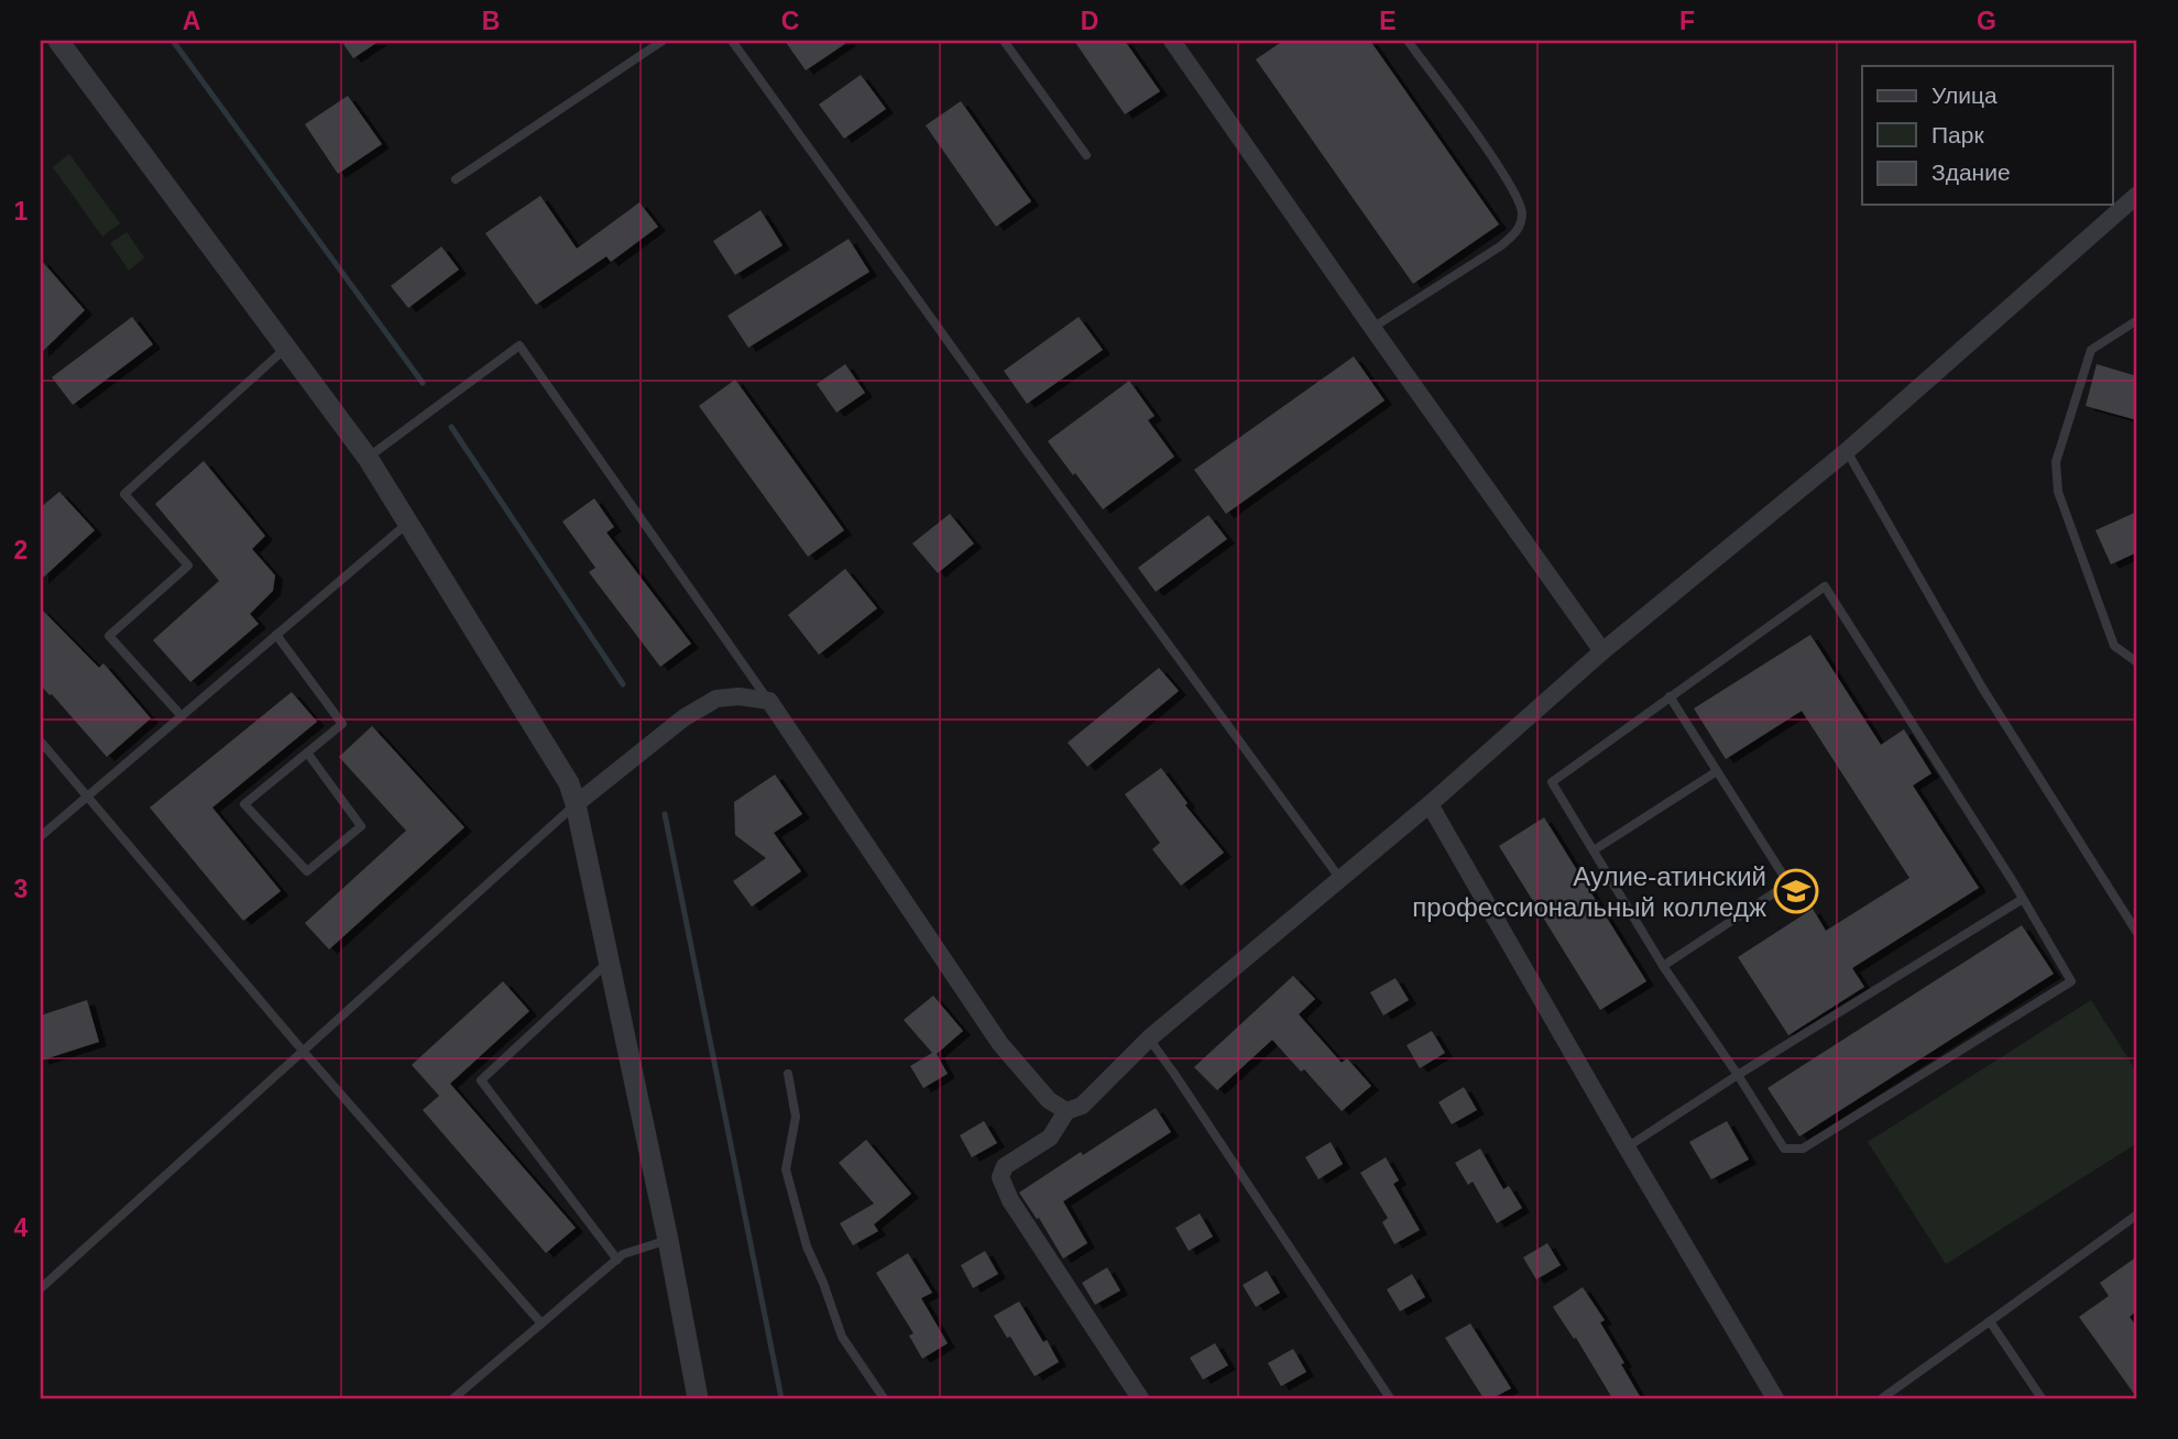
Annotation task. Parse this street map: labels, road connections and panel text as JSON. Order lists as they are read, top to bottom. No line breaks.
{"places":{"school or university":["Аулие-атинский профессиональный колледж"]},"legend":["Улица","Парк","Здание"],"grid":{"columns":["A","B","C","D","E","F","G"],"rows":["1","2","3","4"]}}
